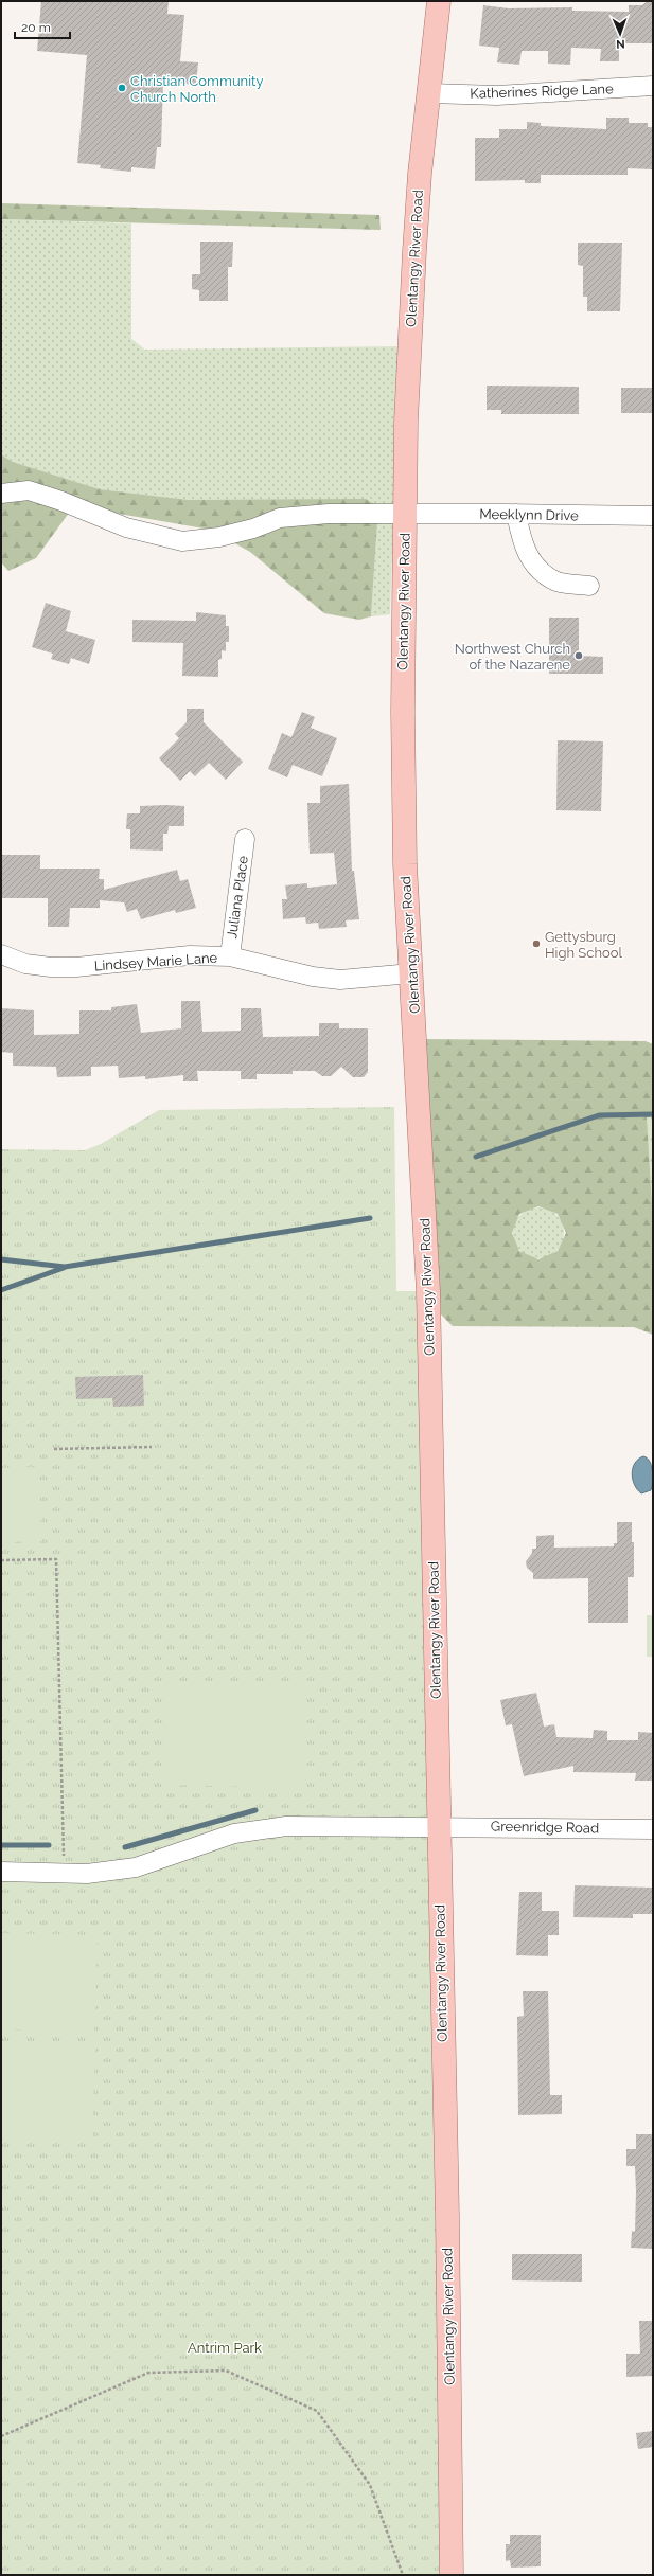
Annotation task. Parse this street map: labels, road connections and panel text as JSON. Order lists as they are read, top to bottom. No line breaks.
{"streets":{"main road":["Olentangy River Road"],"street":["Katherines Ridge Lane","Meeklynn Drive","Juliana Place","Lindsey Marie Lane","Greenridge Road"]},"crossings":[["Katherines Ridge Lane","Olentangy River Road"],["Olentangy River Road","Meeklynn Drive"],["Olentangy River Road","Lindsey Marie Lane"],["Olentangy River Road","Greenridge Road"],["Juliana Place","Lindsey Marie Lane"]],"parks":["Antrim Park"],"places":["Christian Community Church North","Northwest Church of the Nazarene","Gettysburg High School"],"scale_bar":"20 m","north":"bottom"}
